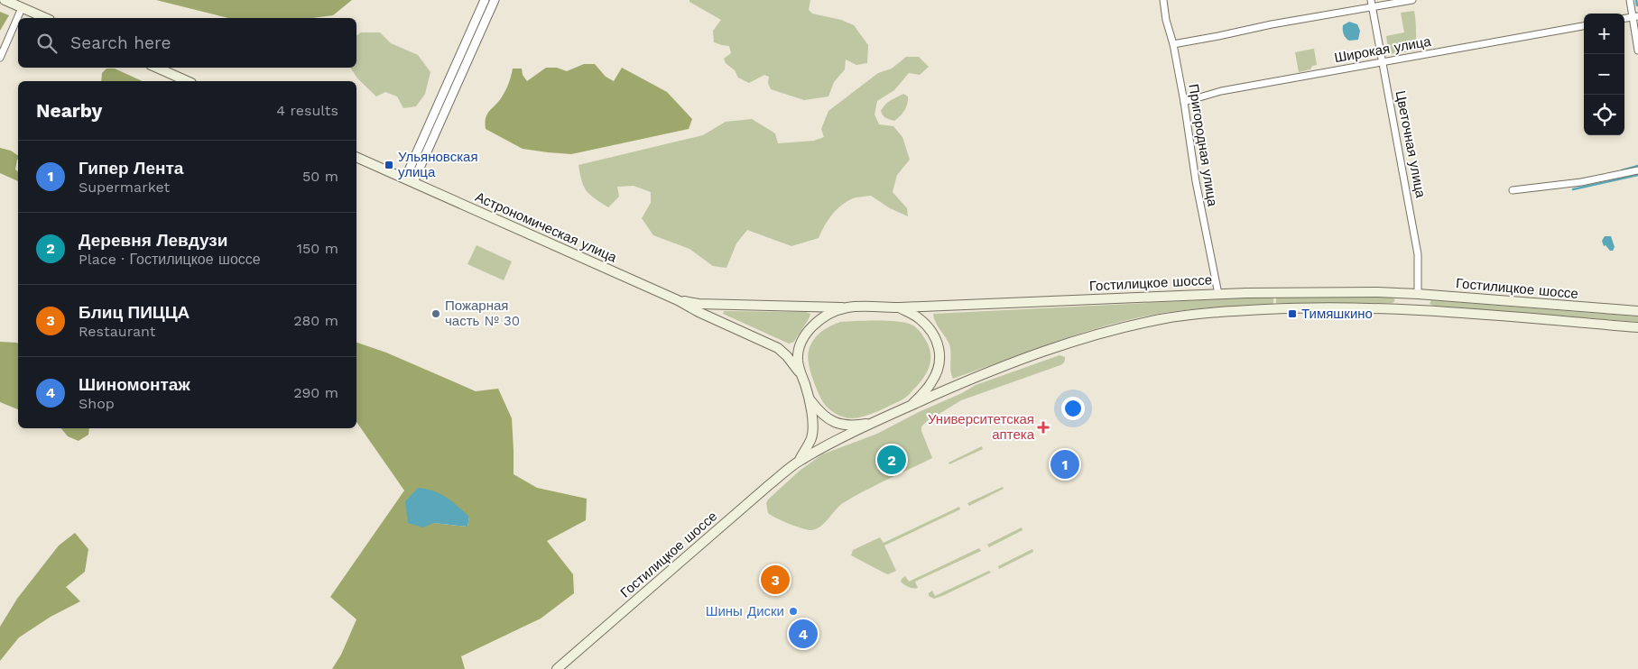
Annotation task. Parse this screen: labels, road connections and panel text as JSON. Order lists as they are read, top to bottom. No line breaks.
{"streets":{"main road":["Астрономическая улица","Гостилицкое шоссе"],"street":["Широкая улица","Цветочная улица","Пригородная улица"]},"crossings":[["Широкая улица","Цветочная улица"],["Широкая улица","Пригородная улица"],["Цветочная улица","Гостилицкое шоссе"],["Пригородная улица","Гостилицкое шоссе"],["Астрономическая улица","Гостилицкое шоссе"]],"places":{"transit":["Ульяновская улица","Тимяшкино"],"other":["Пожарная часть № 30","Шины Диски"],"health":["Университетская аптека"]},"page":{"map_buttons":["+","−"],"search":"Search here","heading":["Nearby","4 results"],"list":[{"mark":"1","name":"Гипер Лента","note":"Supermarket","value":"50 m"},{"mark":"2","name":"Деревня Левдузи","note":"Place · Гостилицкое шоссе","value":"150 m"},{"mark":"3","name":"Блиц ПИЦЦА","note":"Restaurant","value":"280 m"},{"mark":"4","name":"Шиномонтаж","note":"Shop","value":"290 m"}],"pins":["2","1","3","4"]}}
